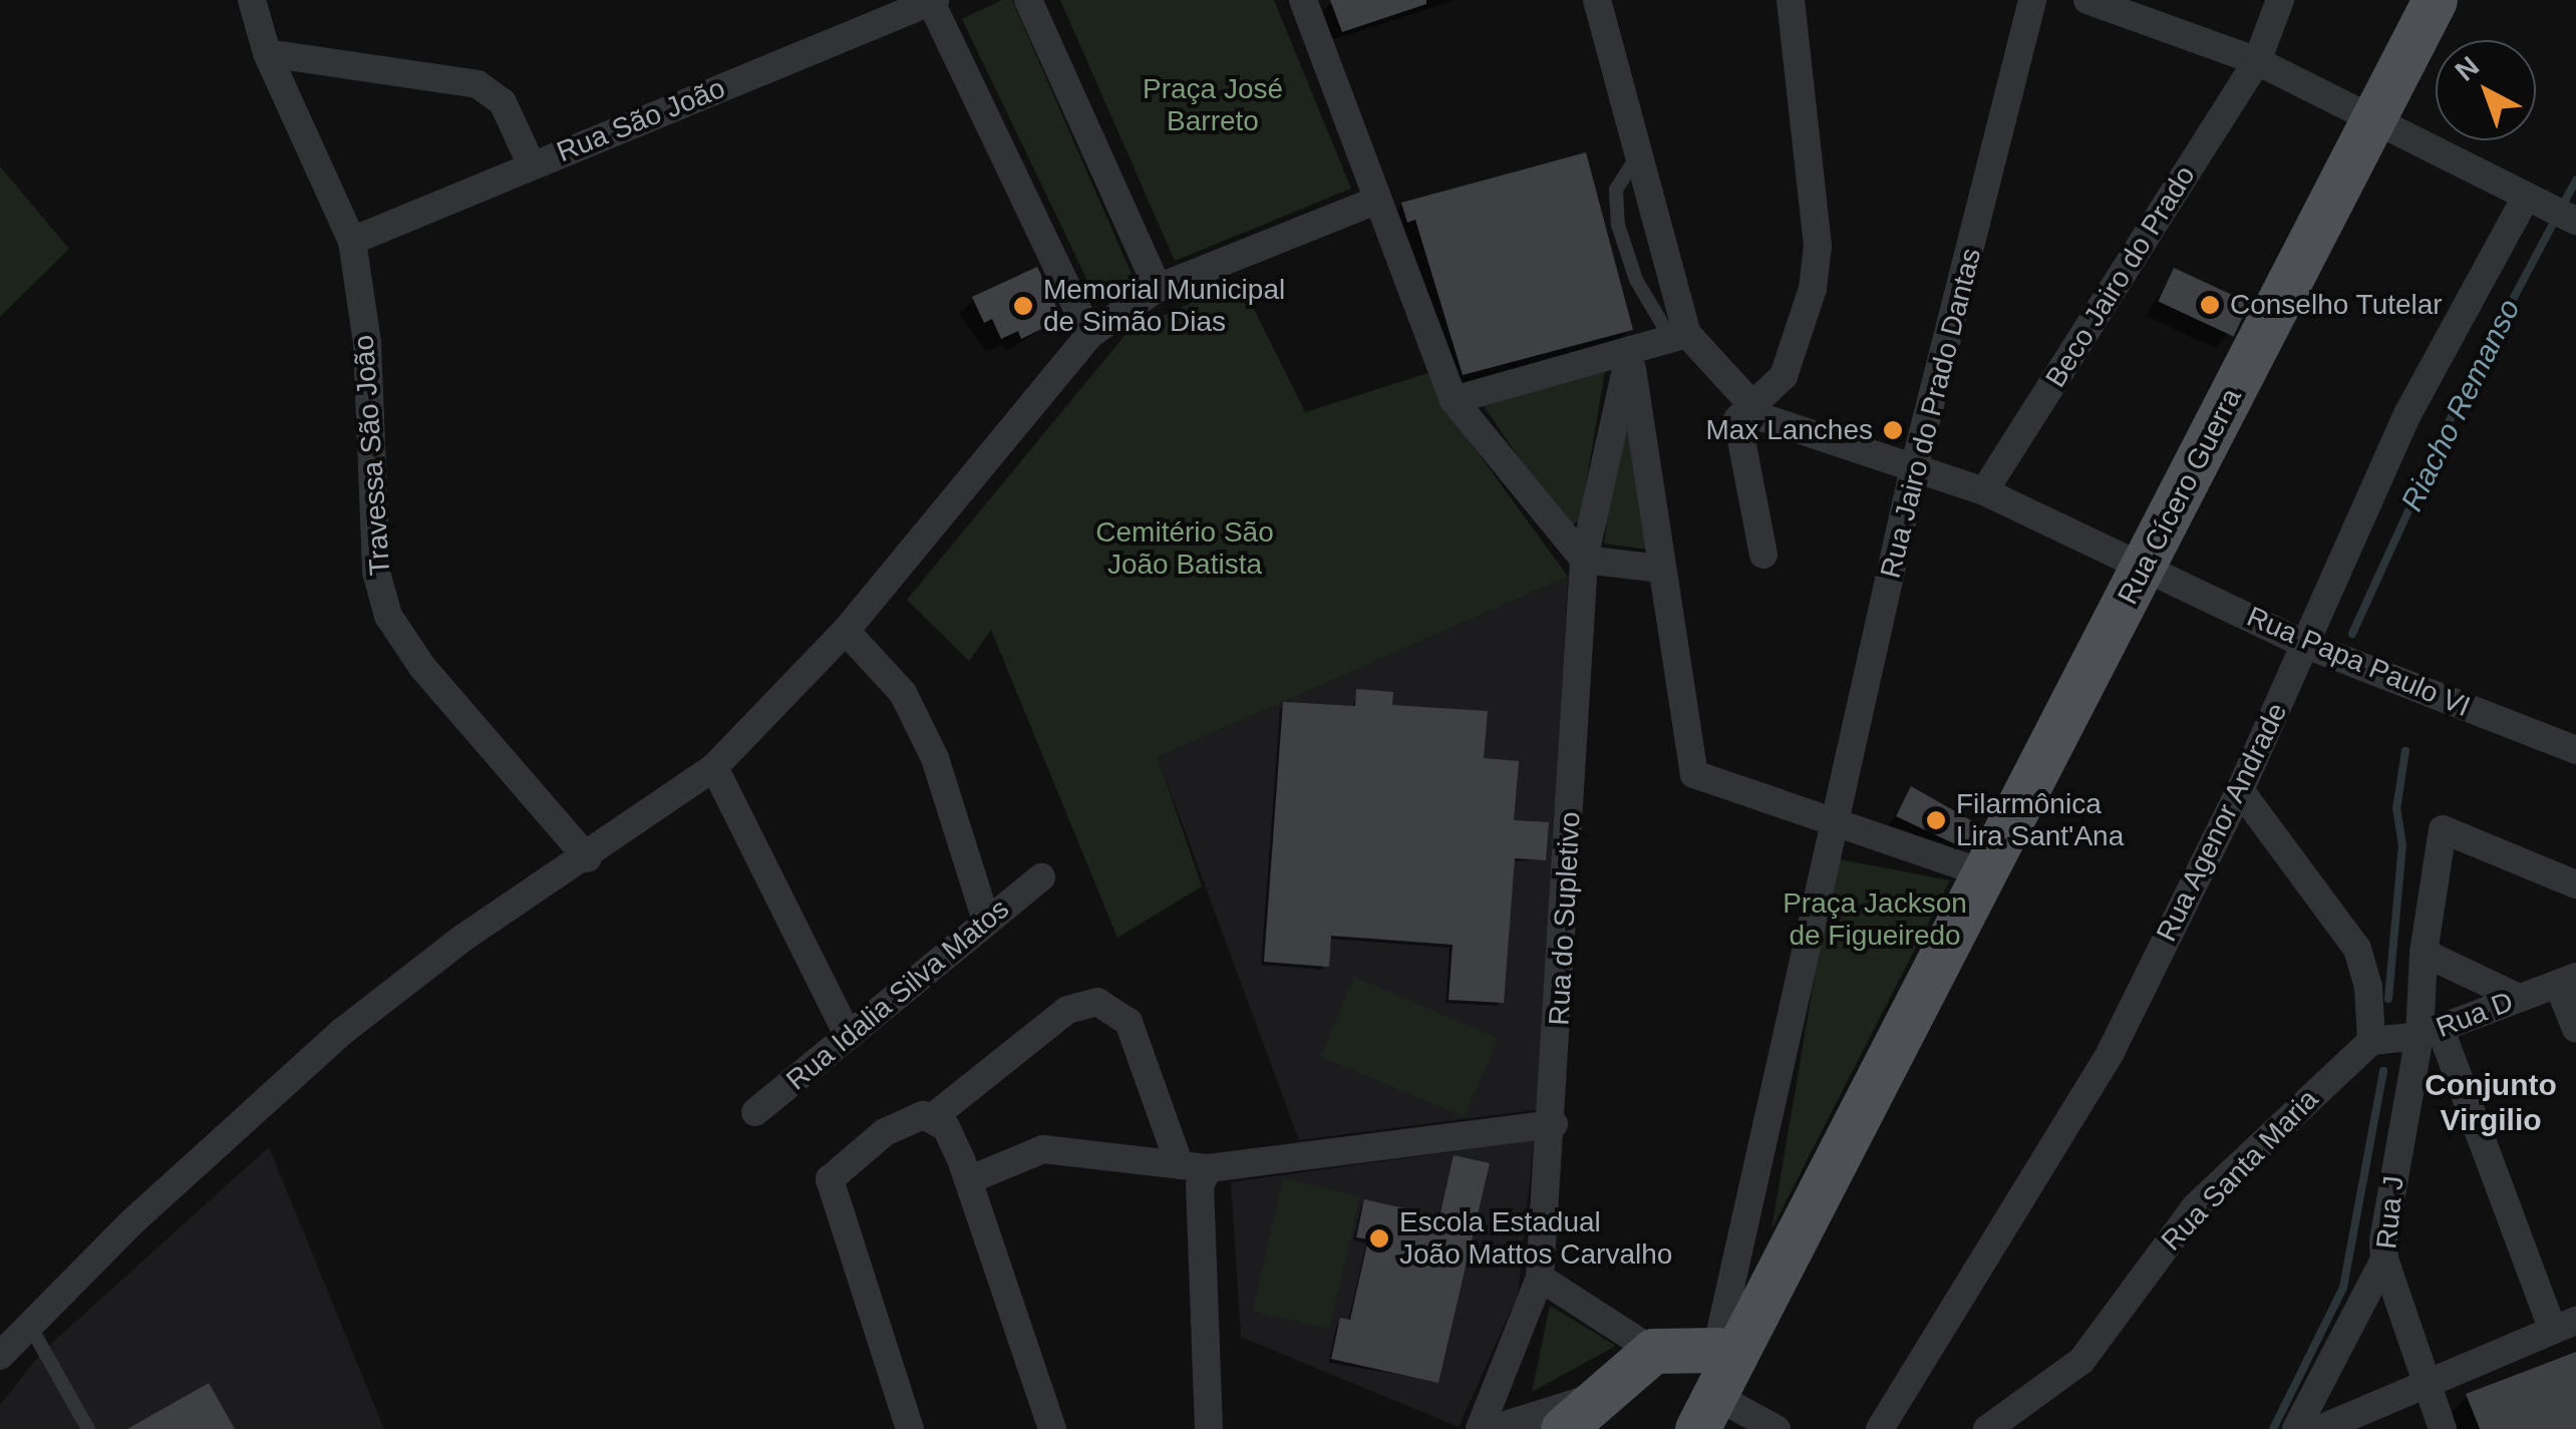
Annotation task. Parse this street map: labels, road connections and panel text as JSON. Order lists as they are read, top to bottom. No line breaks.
{"streets":{"main road":["Rua Cícero Guerra"],"street":["Rua São João","Beco Jairo do Prado","Rua Jairo do Prado Dantas","Travessa São João","Rua Papa Paulo VI","Rua Agenor Andrade","Rua do Supletivo","Rua Idalia Silva Matos","Rua D","Rua Santa Maria","Rua J"]},"crossings":[["Rua São João","Travessa São João"],["Beco Jairo do Prado","Rua Papa Paulo VI"],["Rua Jairo do Prado Dantas","Rua Papa Paulo VI"],["Rua Cícero Guerra","Rua Papa Paulo VI"],["Rua Papa Paulo VI","Rua Agenor Andrade"],["Rua D","Rua Santa Maria"],["Rua D","Rua J"]],"districts":["Conjunto Virgilio"],"water":["Riacho Remanso"],"parks":["Praça José Barreto","Cemitério São João Batista","Praça Jackson de Figueiredo"],"places":["Conselho Tutelar","Memorial Municipal de Simão Dias","Max Lanches","Filarmônica Lira Sant'Ana","Escola Estadual João Mattos Carvalho"],"north":"top left"}
